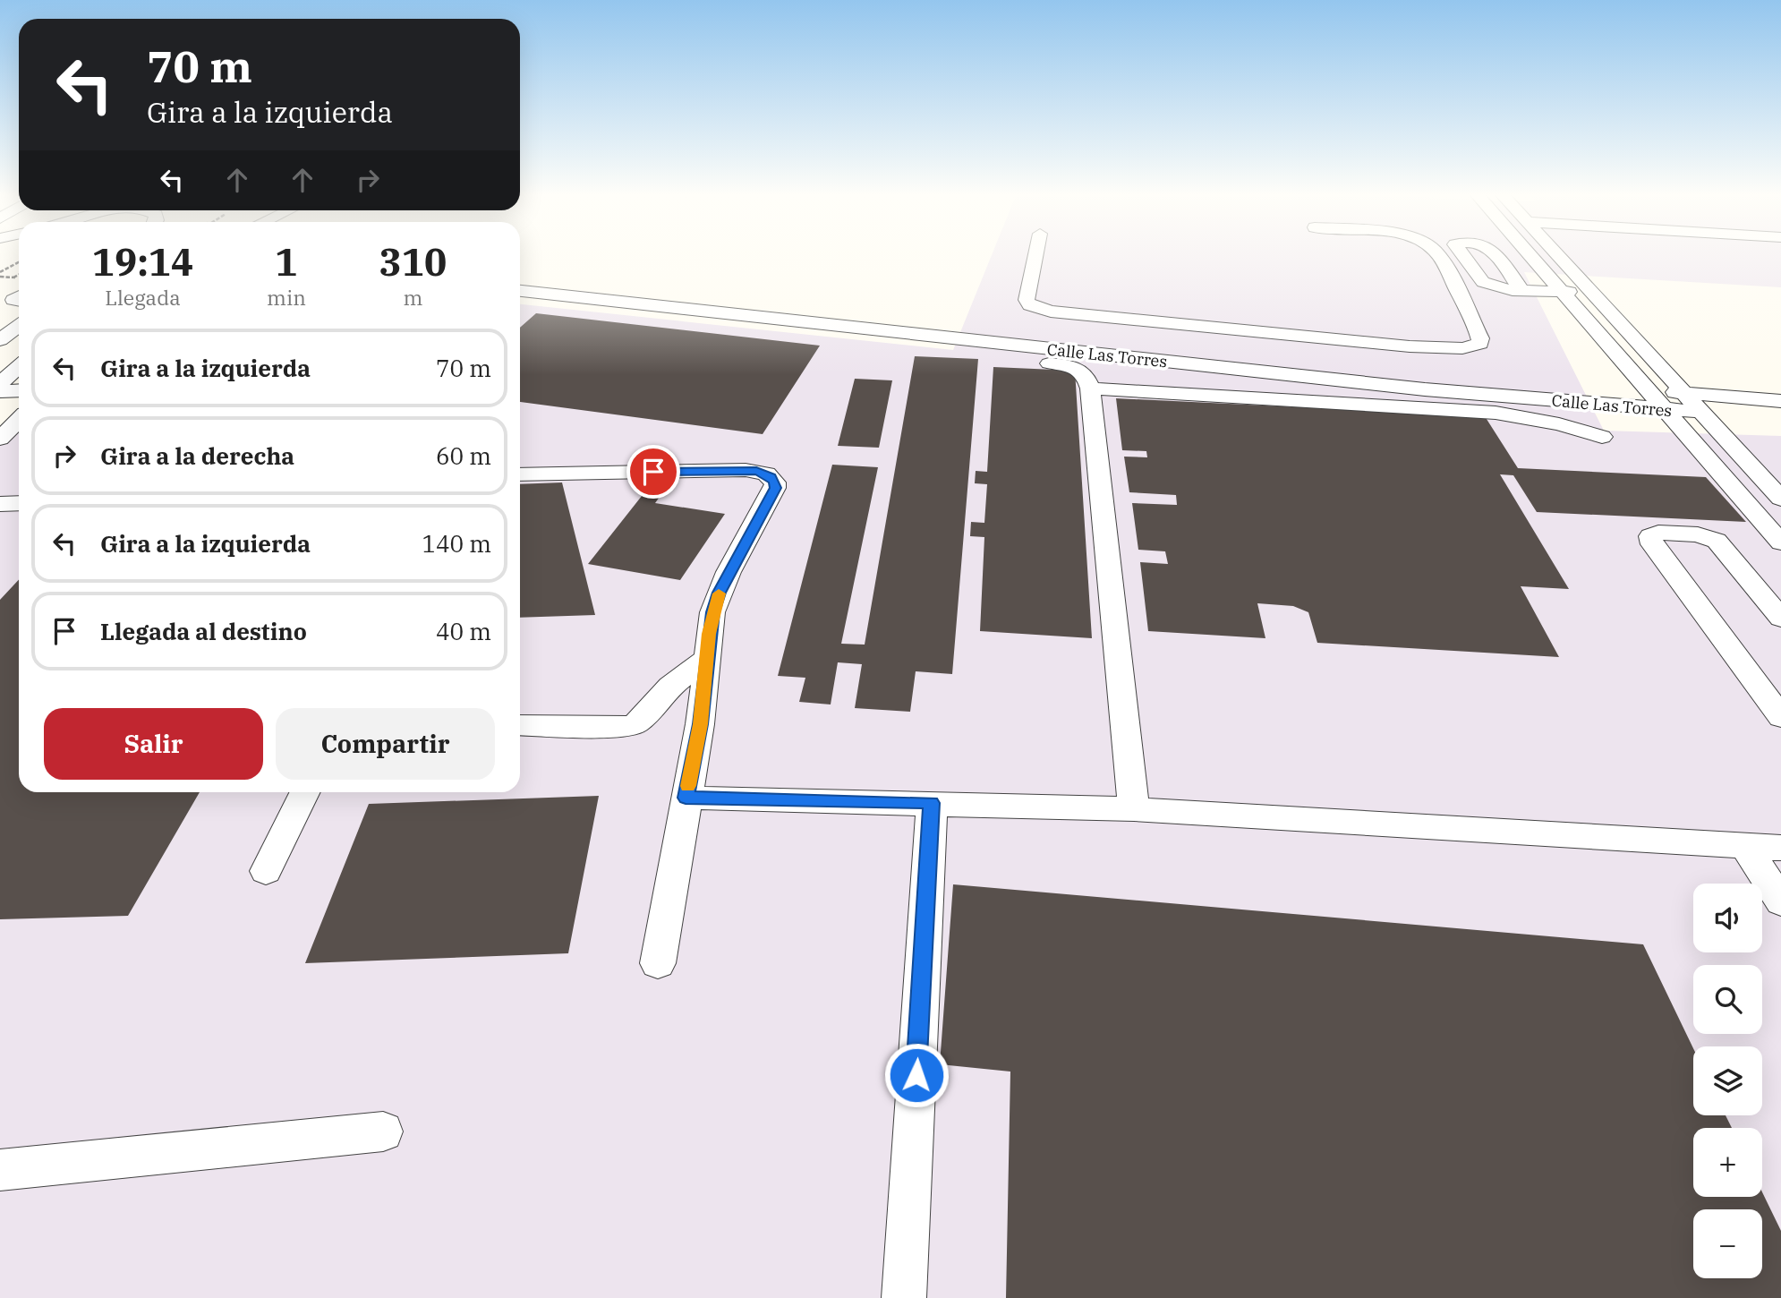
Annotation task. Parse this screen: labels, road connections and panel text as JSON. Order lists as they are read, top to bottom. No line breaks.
{"streets":{"street":["Calle Las Torres"]},"page":{"turn":["70 m","Gira a la izquierda"],"eta":["19:14","Llegada","1","min","310","m"],"list":[{"name":"Gira a la izquierda","value":"70 m"},{"name":"Gira a la derecha","value":"60 m"},{"name":"Gira a la izquierda","value":"140 m"},{"name":"Llegada al destino","value":"40 m"}],"buttons":["Salir","Compartir"],"map_buttons":["+","−"]}}
